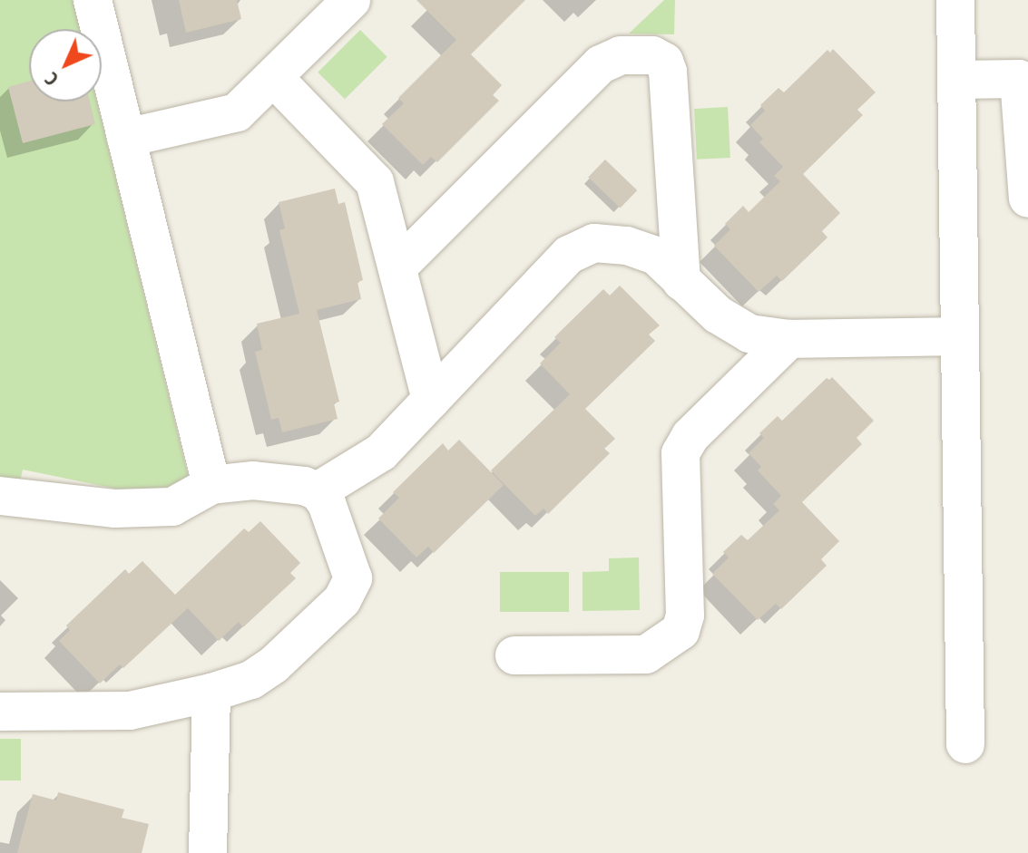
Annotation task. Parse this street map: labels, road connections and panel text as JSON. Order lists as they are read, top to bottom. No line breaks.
{"north":"bottom left"}
